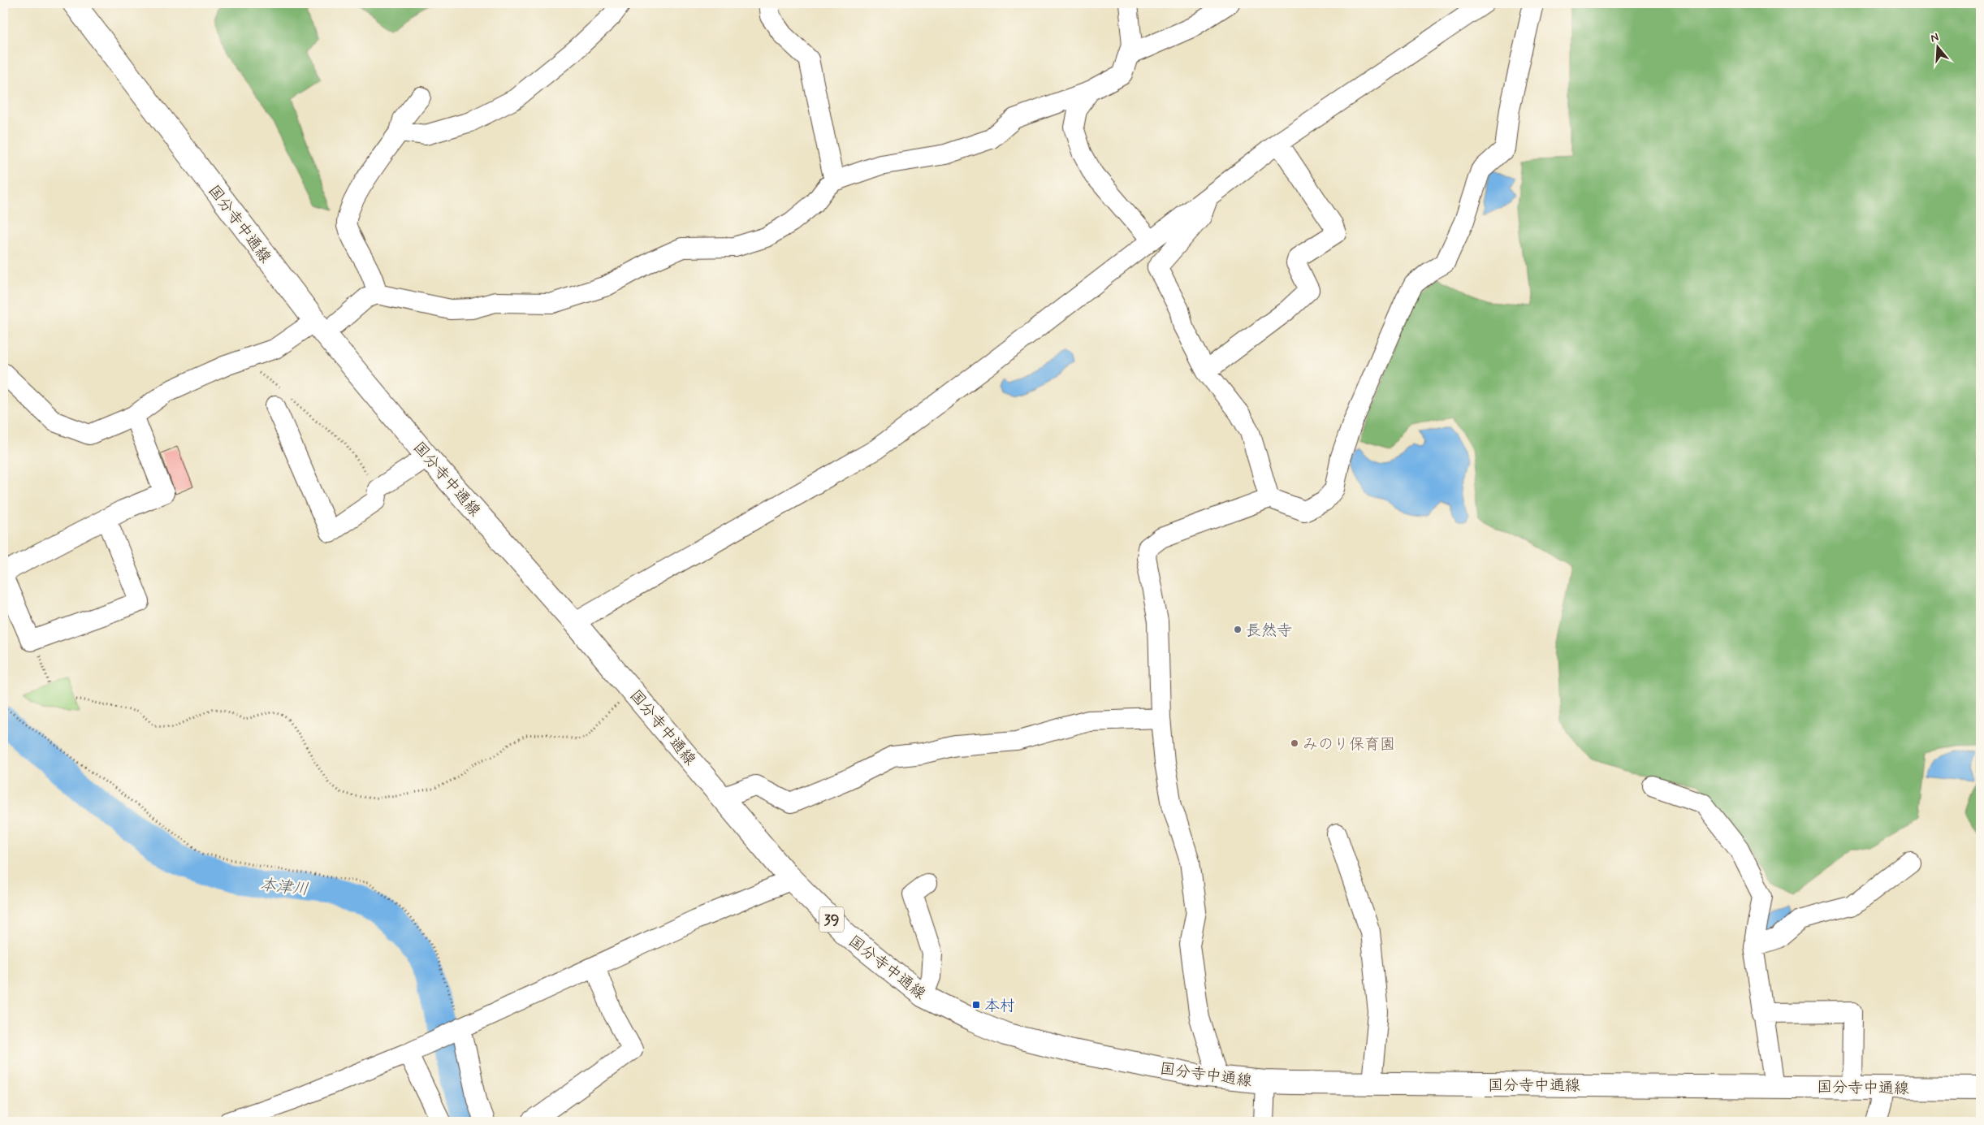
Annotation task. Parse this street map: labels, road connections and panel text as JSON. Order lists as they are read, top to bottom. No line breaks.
{"streets":{"main road":["国分寺中通線","39"]},"water":["本津川"],"places":{"other":["長然寺","みのり保育園"],"transit":["本村"]},"north":"top"}
